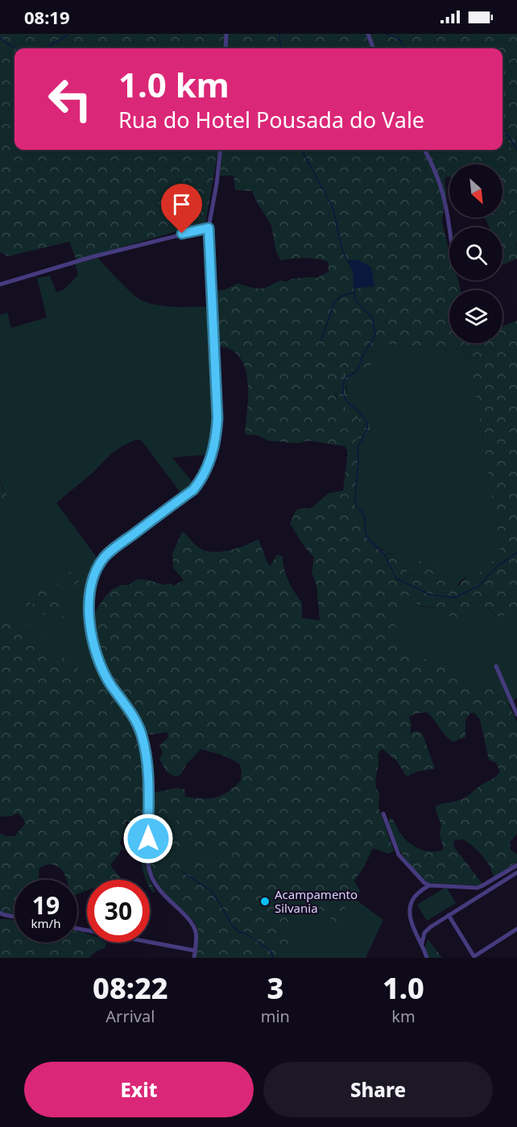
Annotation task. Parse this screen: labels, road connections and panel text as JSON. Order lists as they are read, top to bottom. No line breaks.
{"places":["Acampamento Silvania"],"north":"bottom right","page":{"status":"08:19","turn":["1.0 km","Rua do Hotel Pousada do Vale"],"speed":"19 km/h","limit":"30","eta":["08:22","Arrival","3","min","1.0","km"],"buttons":["Exit","Share"]}}
